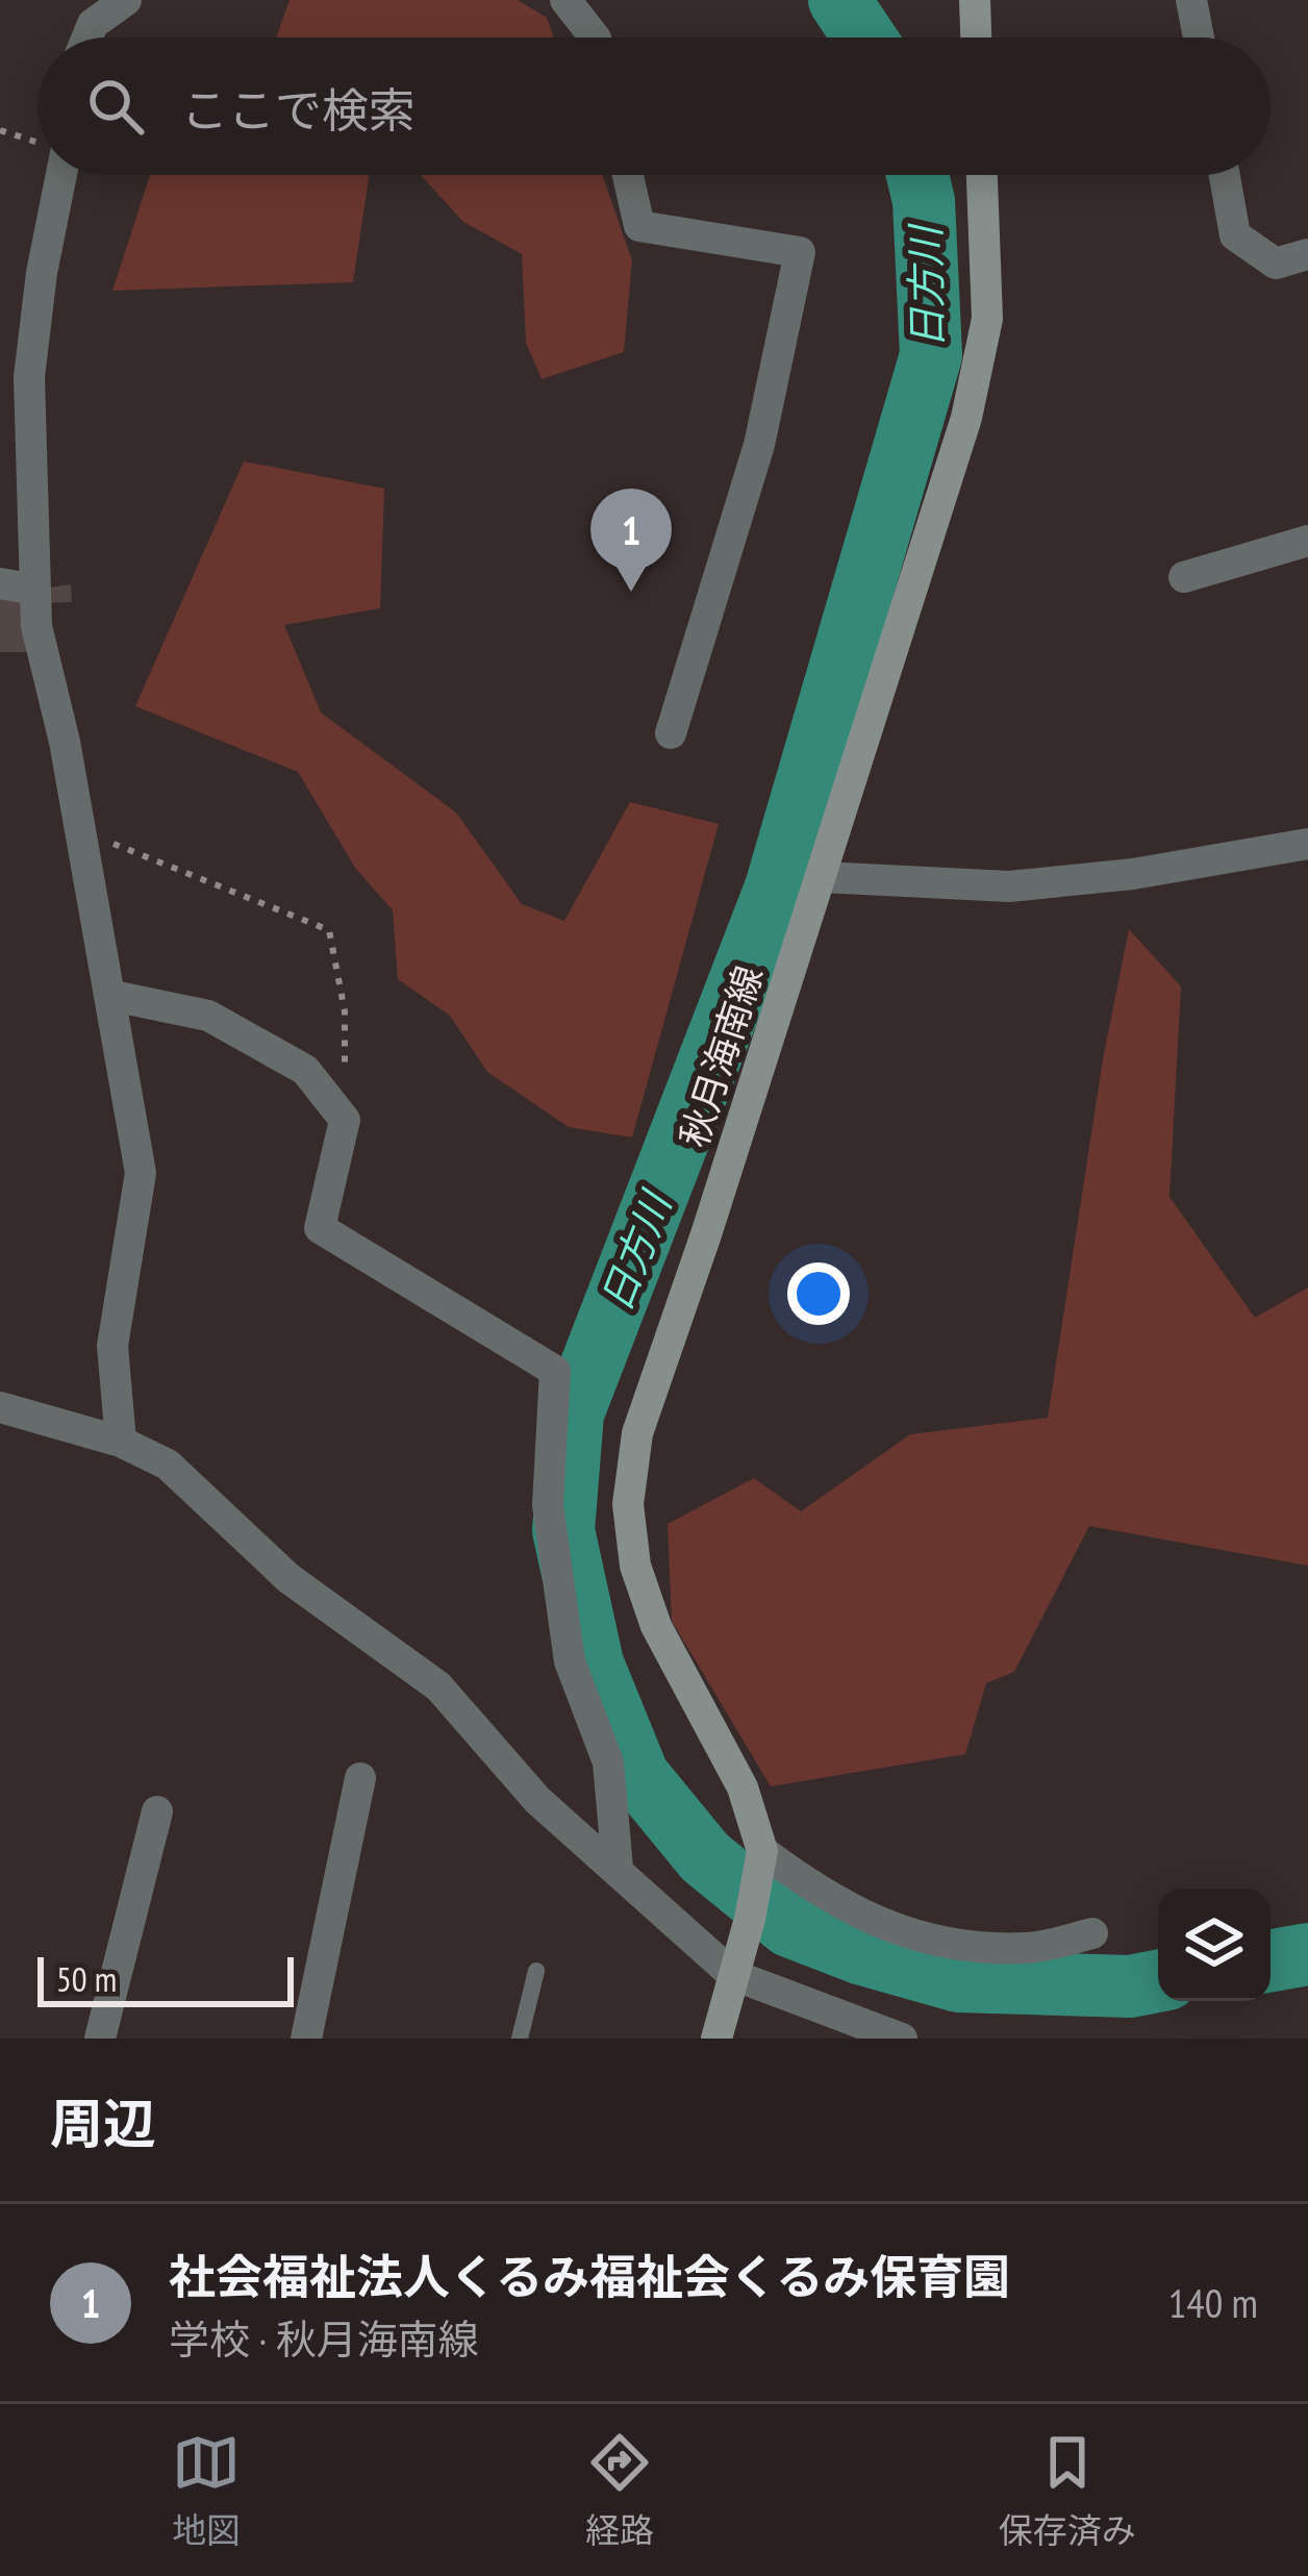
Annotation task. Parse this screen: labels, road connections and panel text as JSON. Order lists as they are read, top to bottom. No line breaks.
{"streets":{"main road":["秋月海南線"]},"water":["日方川"],"scale_bar":"50 m","page":{"search":"ここで検索","pins":"1","scale":"50 m","heading":"周辺","list":[{"mark":"1","name":"社会福祉法人くるみ福祉会くるみ保育園","note":"学校 · 秋月海南線","value":"140 m"}],"nav":["地図","経路","保存済み"]}}
